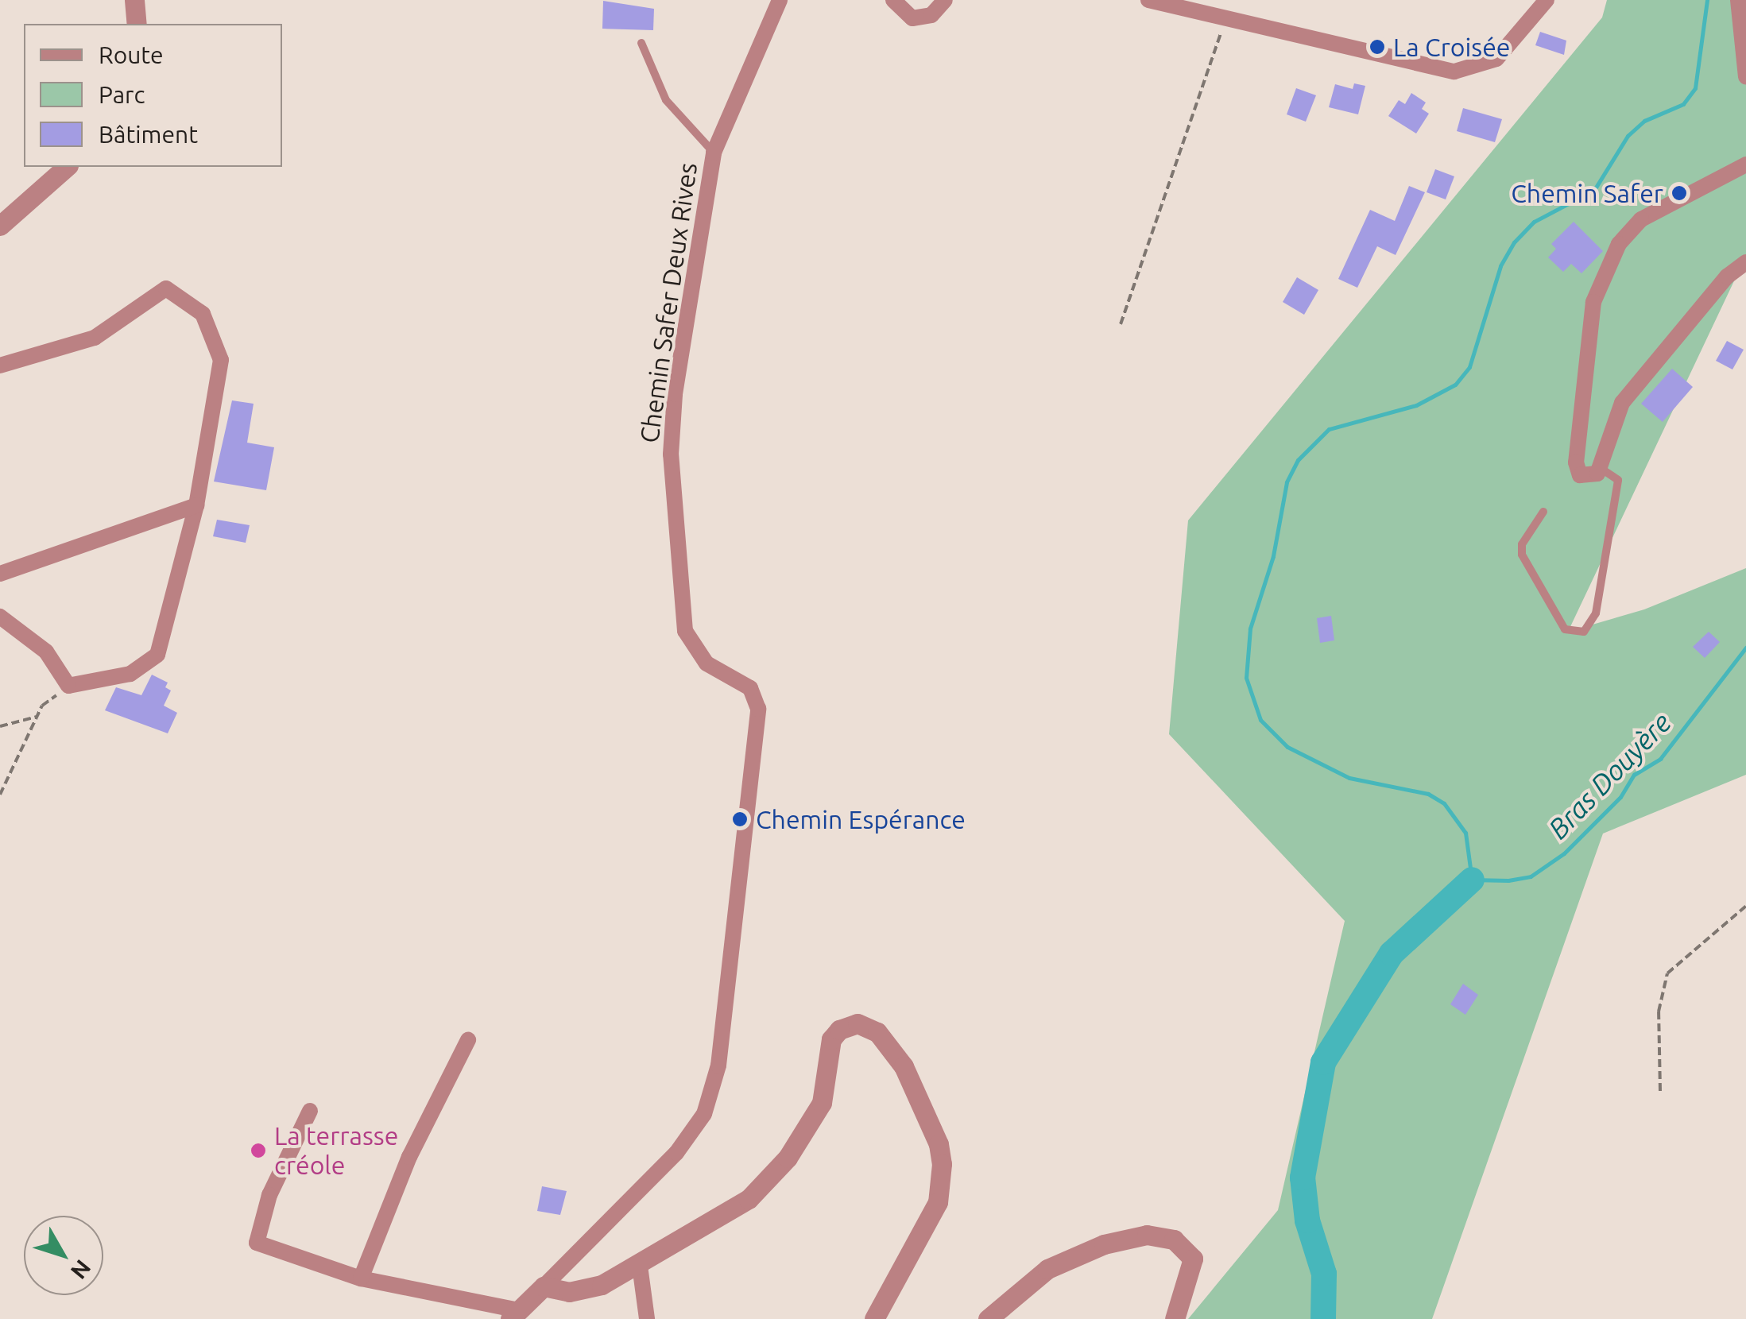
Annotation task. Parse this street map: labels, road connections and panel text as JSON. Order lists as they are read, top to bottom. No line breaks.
{"streets":{"street":["Chemin Safer Deux Rives"]},"water":["Bras Douyère"],"places":["La Croisée","Chemin Safer","Chemin Espérance","La terrasse créole"],"legend":["Route","Parc","Bâtiment"],"north":"bottom right"}
